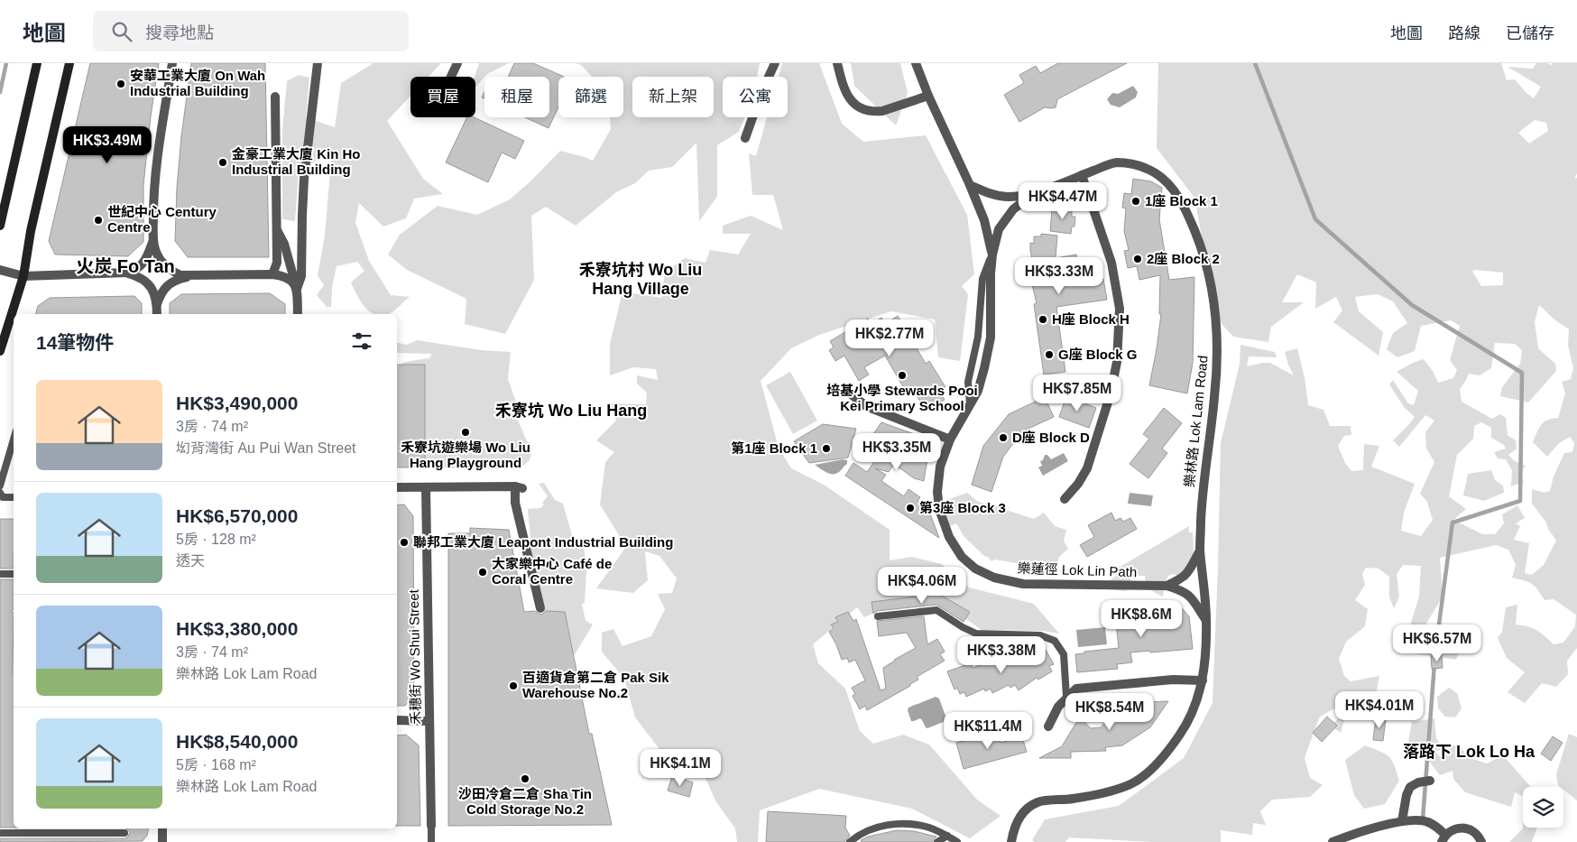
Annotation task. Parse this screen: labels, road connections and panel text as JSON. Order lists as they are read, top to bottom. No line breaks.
{"streets":{"street":["樂林路 Lok Lam Road","樂蓮徑 Lok Lin Path","禾穗街 Wo Shui Street"]},"crossings":[["樂林路 Lok Lam Road","樂蓮徑 Lok Lin Path"]],"districts":["火炭 Fo Tan","禾寮坑村 Wo Liu Hang Village","禾寮坑 Wo Liu Hang","落路下 Lok Lo Ha"],"places":["安華工業大廈 On Wah Industrial Building","金豪工業大廈 Kin Ho Industrial Building","1座 Block 1","世紀中心 Century Centre","2座 Block 2","H座 Block H","G座 Block G","培基小學 Stewards Pooi Kei Primary School","禾寮坑遊樂場 Wo Liu Hang Playground","D座 Block D","第1座 Block 1","第3座 Block 3","聯邦工業大廈 Leapont Industrial Building","大家樂中心 Café de Coral Centre","百適貨倉第二倉 Pak Sik Warehouse No.2","沙田冷倉二倉 Sha Tin Cold Storage No.2"],"page":{"header":"地圖","search":"搜尋地點","nav":["地圖","路線","已儲存"],"chip":["買屋","租屋","篩選","新上架","公寓"],"price":["HK$3.49M","HK$4.47M","HK$3.33M","HK$2.77M","HK$7.85M","HK$3.35M","HK$4.06M","HK$8.6M","HK$6.57M","HK$3.38M","HK$4.01M","HK$8.54M","HK$11.4M","HK$4.1M"],"heading":"14筆物件","list":[{"name":"HK$3,490,000","note":"3房 · 74 m² · 㘭背灣街 Au Pui Wan Street"},{"name":"HK$6,570,000","note":"5房 · 128 m² · 透天"},{"name":"HK$3,380,000","note":"3房 · 74 m² · 樂林路 Lok Lam Road"},{"name":"HK$8,540,000","note":"5房 · 168 m² · 樂林路 Lok Lam Road"}]}}
